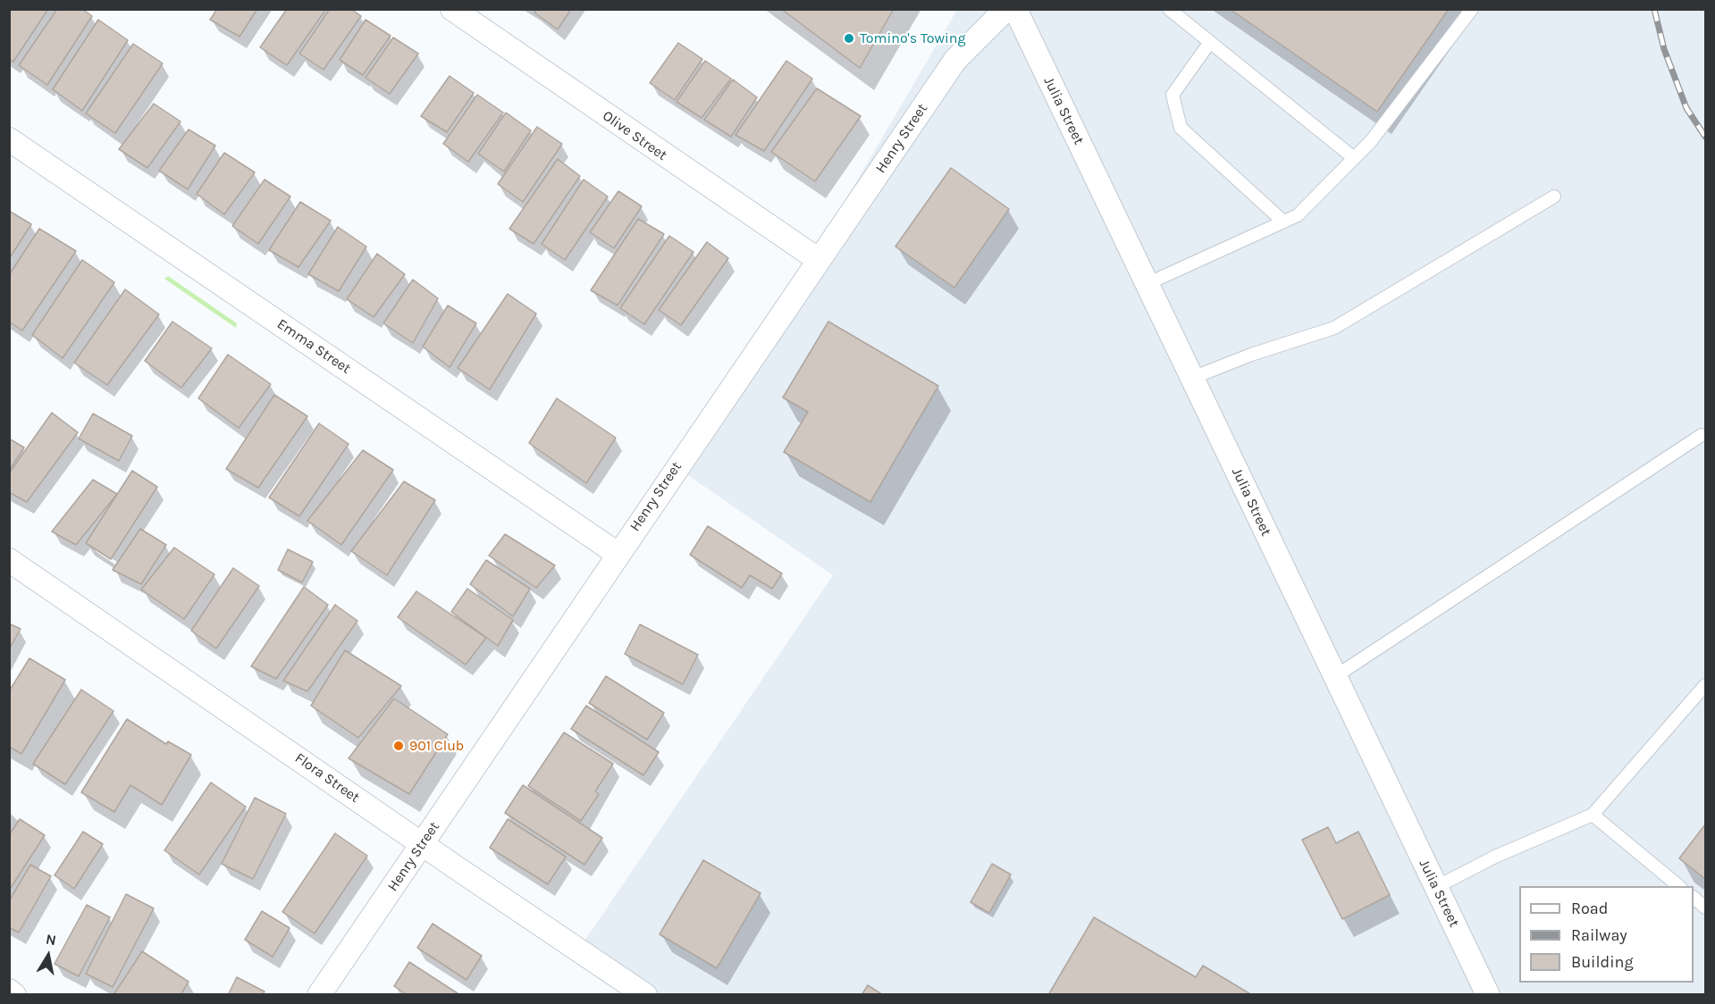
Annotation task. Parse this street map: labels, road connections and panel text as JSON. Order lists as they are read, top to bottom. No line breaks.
{"streets":{"street":["Julia Street","Olive Street","Henry Street","Emma Street","Flora Street"]},"crossings":[["Olive Street","Henry Street"],["Henry Street","Emma Street"],["Henry Street","Flora Street"]],"places":["Tomino's Towing","901 Club"],"legend":["Road","Railway","Building"],"north":"top"}
